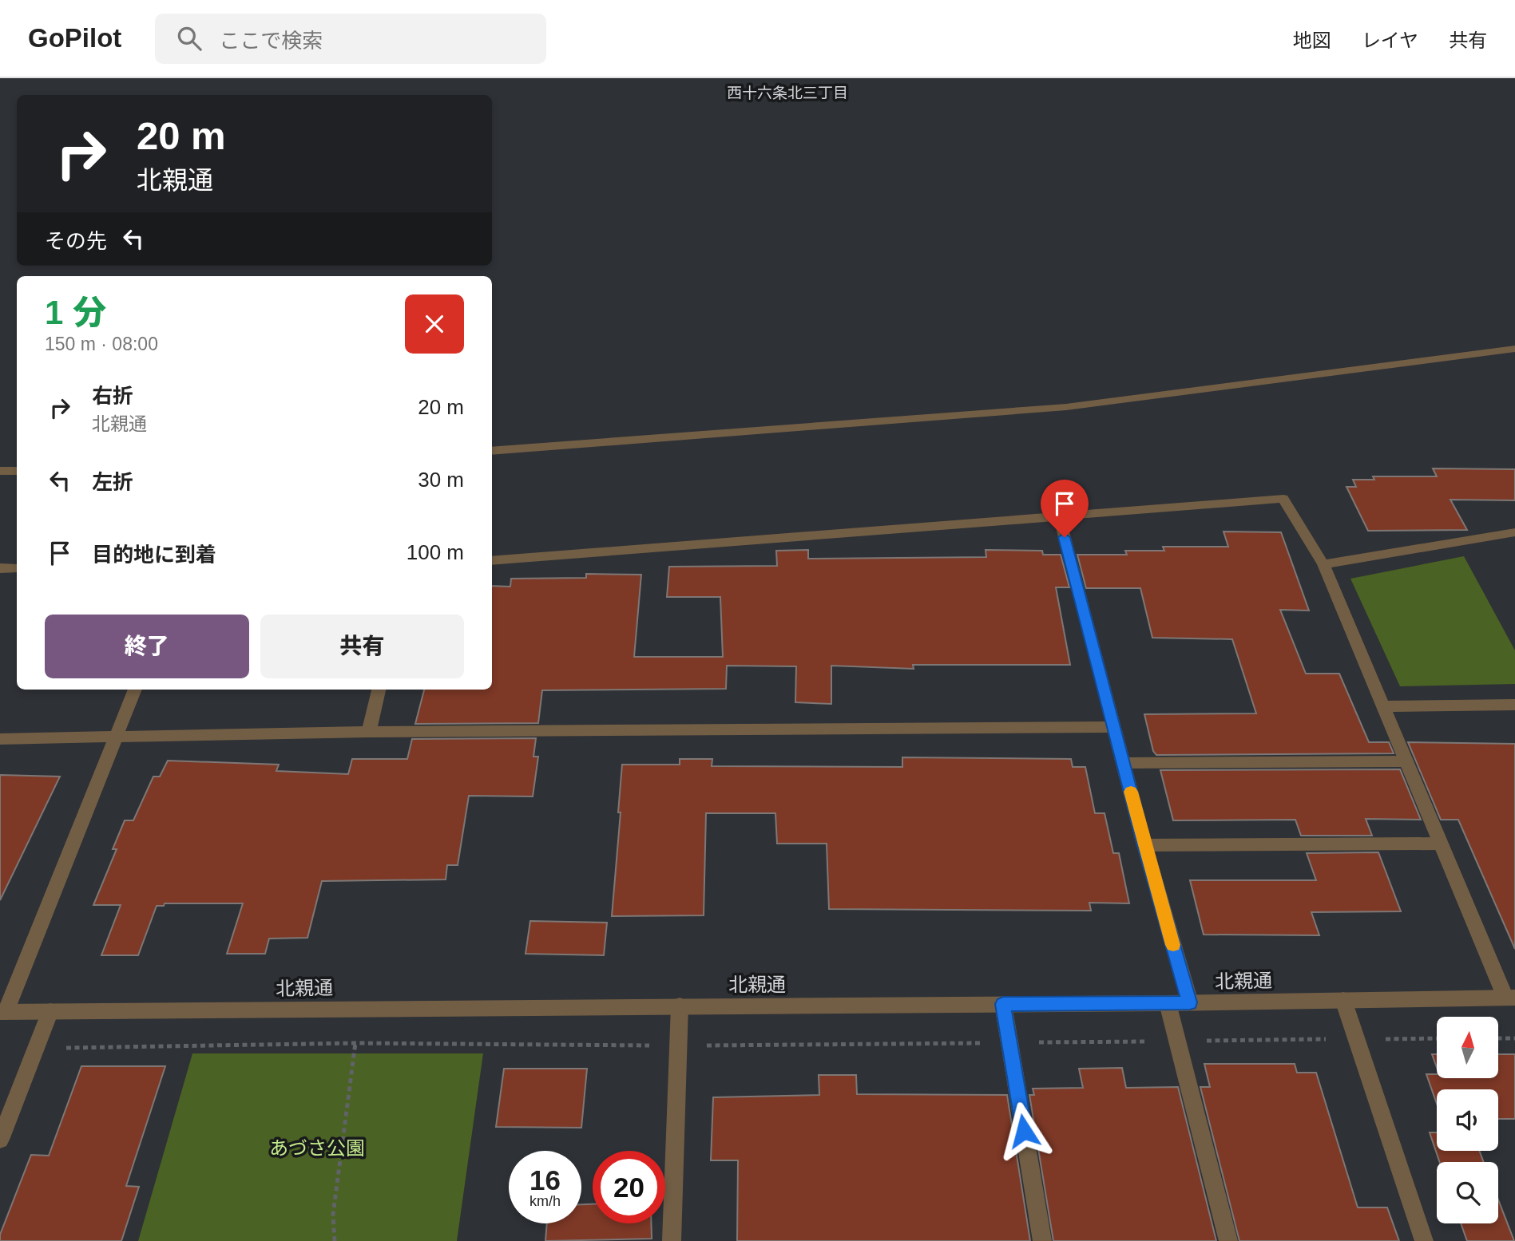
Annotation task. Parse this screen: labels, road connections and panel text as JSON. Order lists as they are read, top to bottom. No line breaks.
{"streets":{"street":["北親通"]},"districts":["西十六条北三丁目"],"parks":["あづさ公園"],"north":"top","page":{"header":"GoPilot","search":"ここで検索","nav":["地図","レイヤ","共有"],"turn":["20 m","北親通"],"then":"その先","heading":["1 分","150 m · 08:00"],"list":[{"name":"右折","note":"北親通","value":"20 m"},{"name":"左折","value":"30 m"},{"name":"目的地に到着","value":"100 m"}],"buttons":["終了","共有"],"speed":"16 km/h","limit":"20"}}
